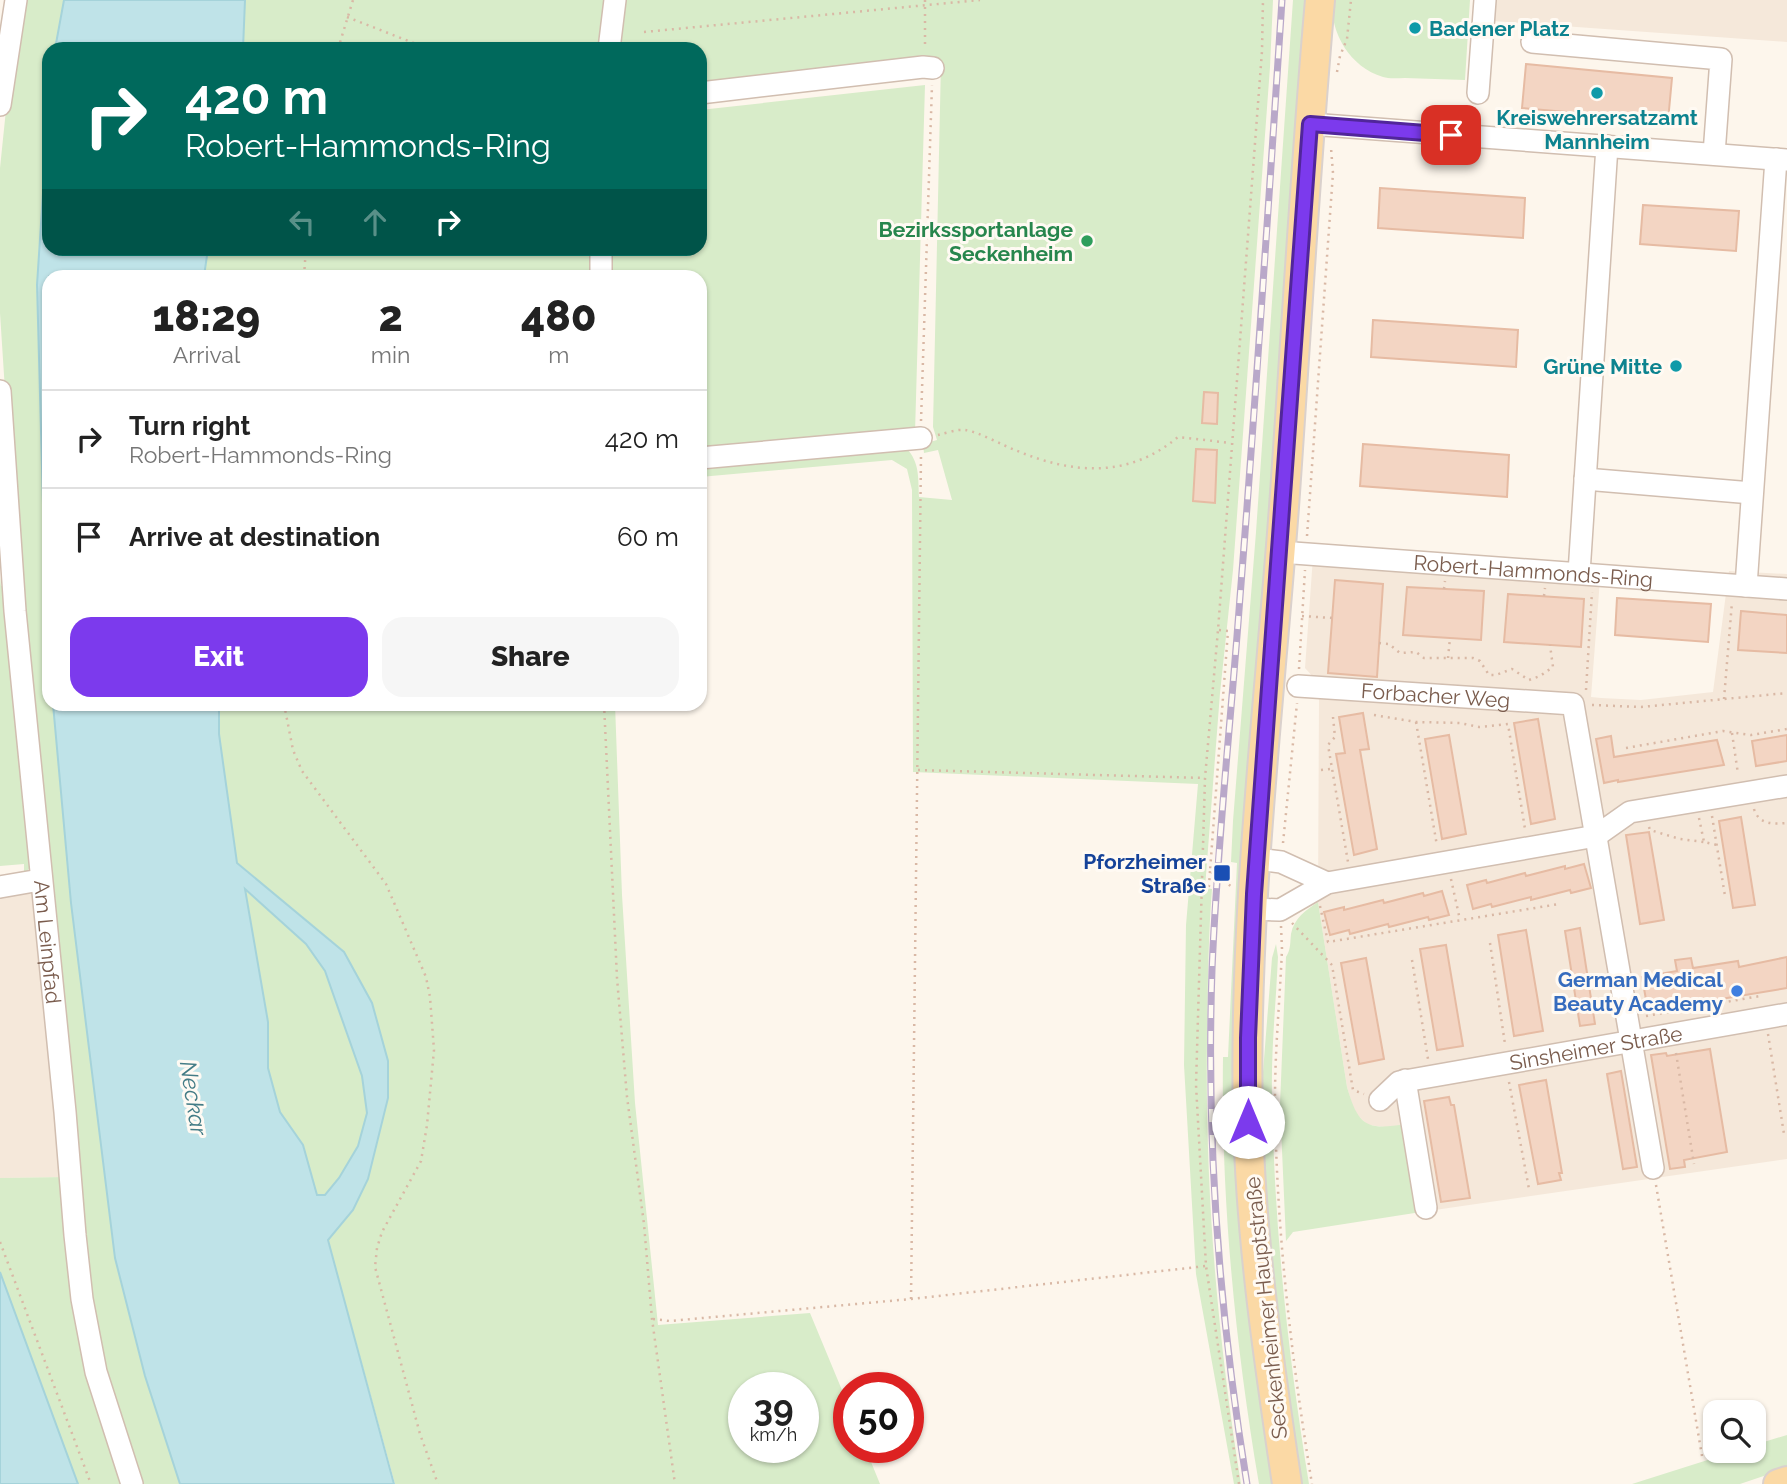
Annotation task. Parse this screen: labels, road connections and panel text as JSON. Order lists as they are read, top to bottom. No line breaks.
{"streets":{"main road":["Seckenheimer Hauptstraße"],"street":["Robert-Hammonds-Ring","Forbacher Weg","Am Leinpfad","Sinsheimer Straße"]},"crossings":[["Robert-Hammonds-Ring","Seckenheimer Hauptstraße"]],"water":["Neckar"],"places":{"other":["Badener Platz","Kreiswehrersatzamt Mannheim","Bezirkssportanlage Seckenheim","Grüne Mitte","German Medical Beauty Academy"],"transit":["Pforzheimer Straße"]},"page":{"turn":["420 m","Robert-Hammonds-Ring"],"eta":["18:29","Arrival","2","min","480","m"],"list":[{"name":"Turn right","note":"Robert-Hammonds-Ring","value":"420 m"},{"name":"Arrive at destination","value":"60 m"}],"buttons":["Exit","Share"],"speed":"39 km/h","limit":"50"}}
